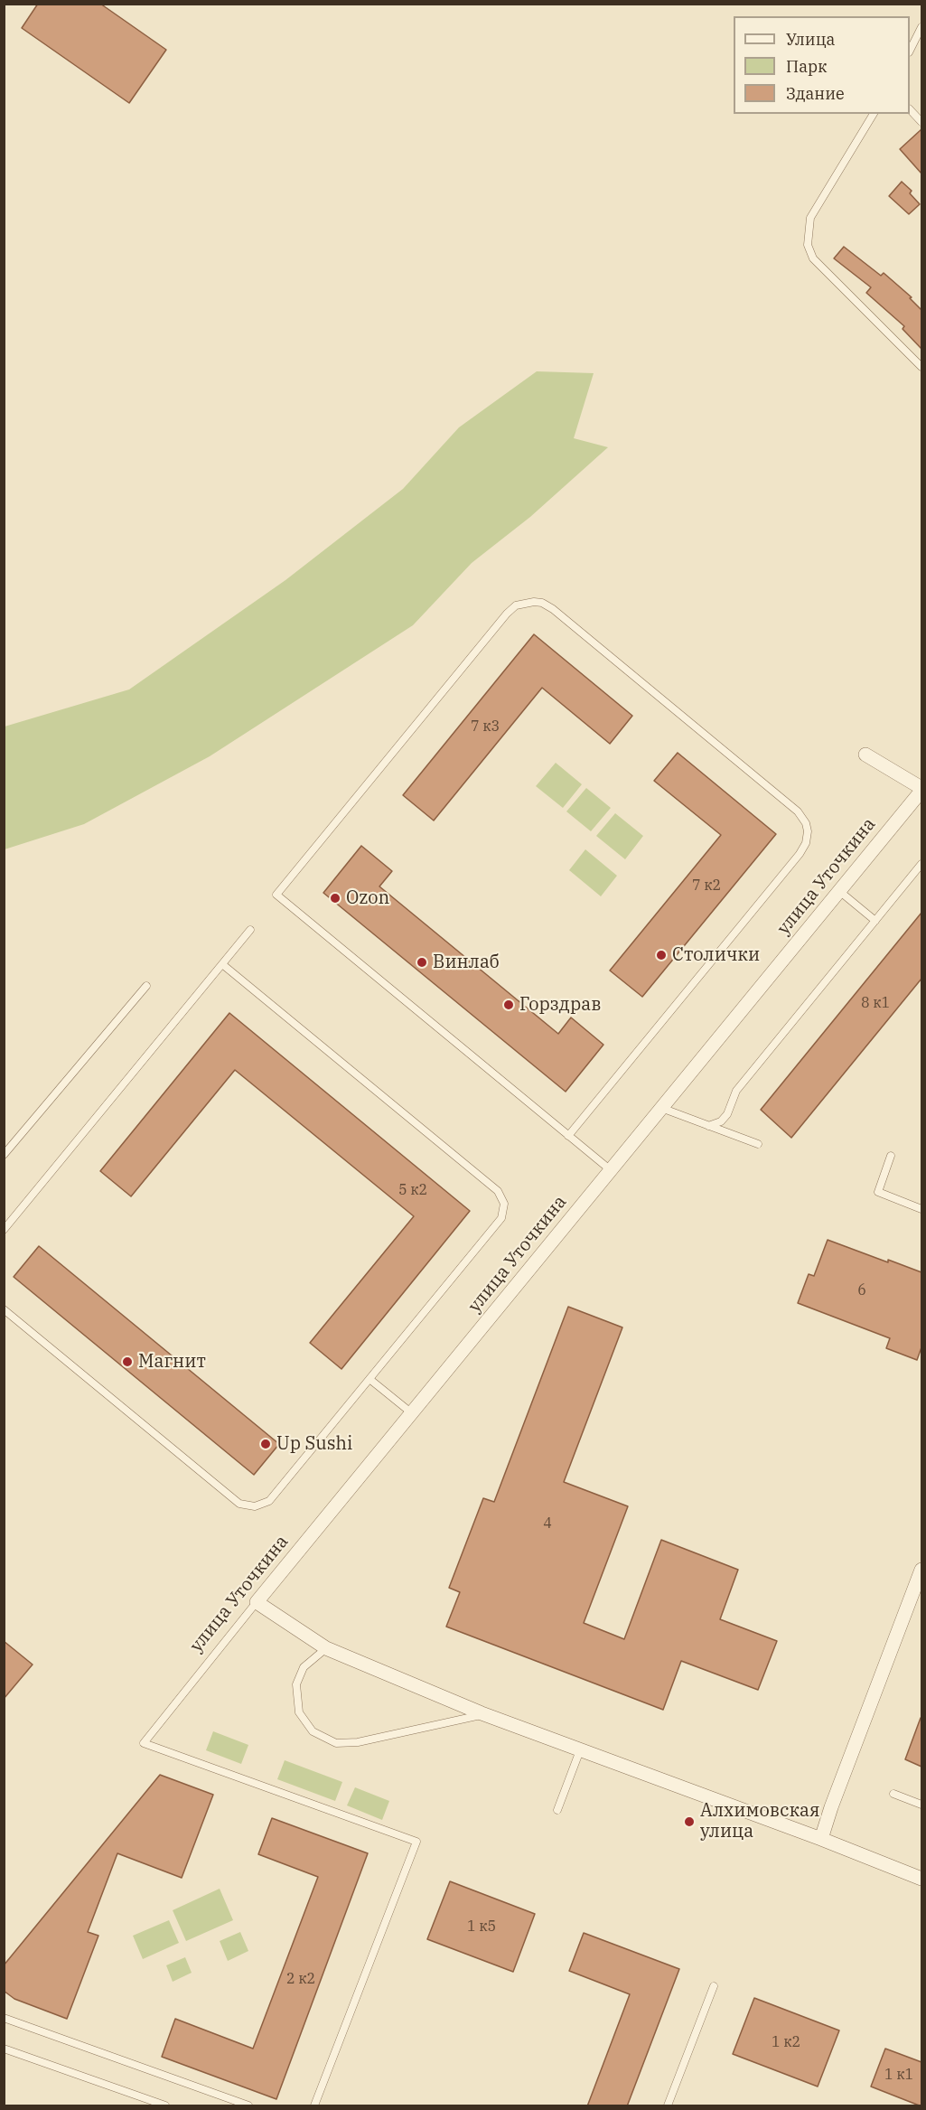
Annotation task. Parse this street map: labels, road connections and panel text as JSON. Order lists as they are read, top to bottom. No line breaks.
{"streets":{"street":["улица Уточкина"]},"places":["Ozon","Столички","Винлаб","Горздрав","Магнит","Up Sushi","Алхимовская улица"],"house_numbers":["7 к3","7 к2","8 к1","5 к2","6","4","1 к5","2 к2","1 к2","1 к1"],"legend":["Улица","Парк","Здание"]}
